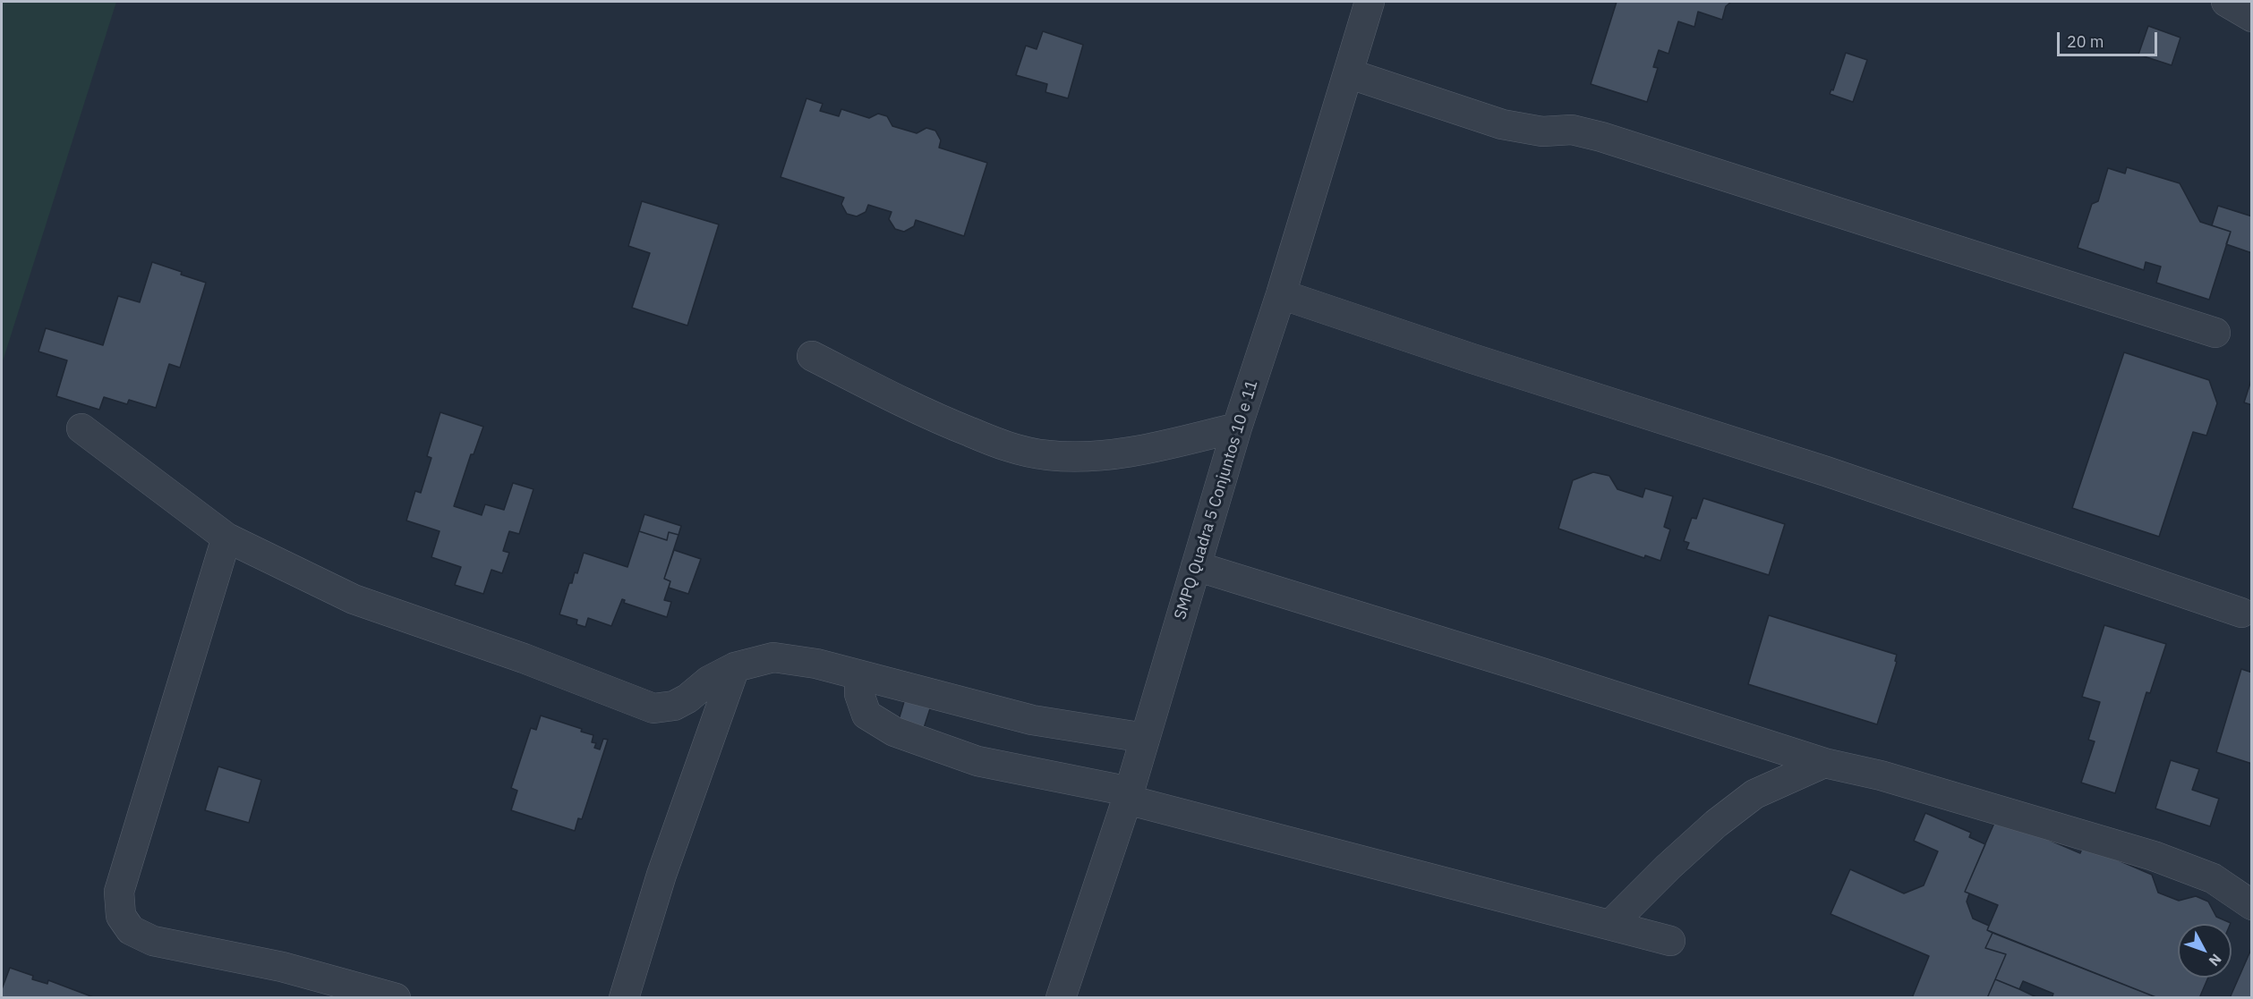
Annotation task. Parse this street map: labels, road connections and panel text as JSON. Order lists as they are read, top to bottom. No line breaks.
{"streets":{"street":["SMPQ Quadra 5 Conjuntos 10 e 11"]},"scale_bar":"20 m","north":"bottom right"}
